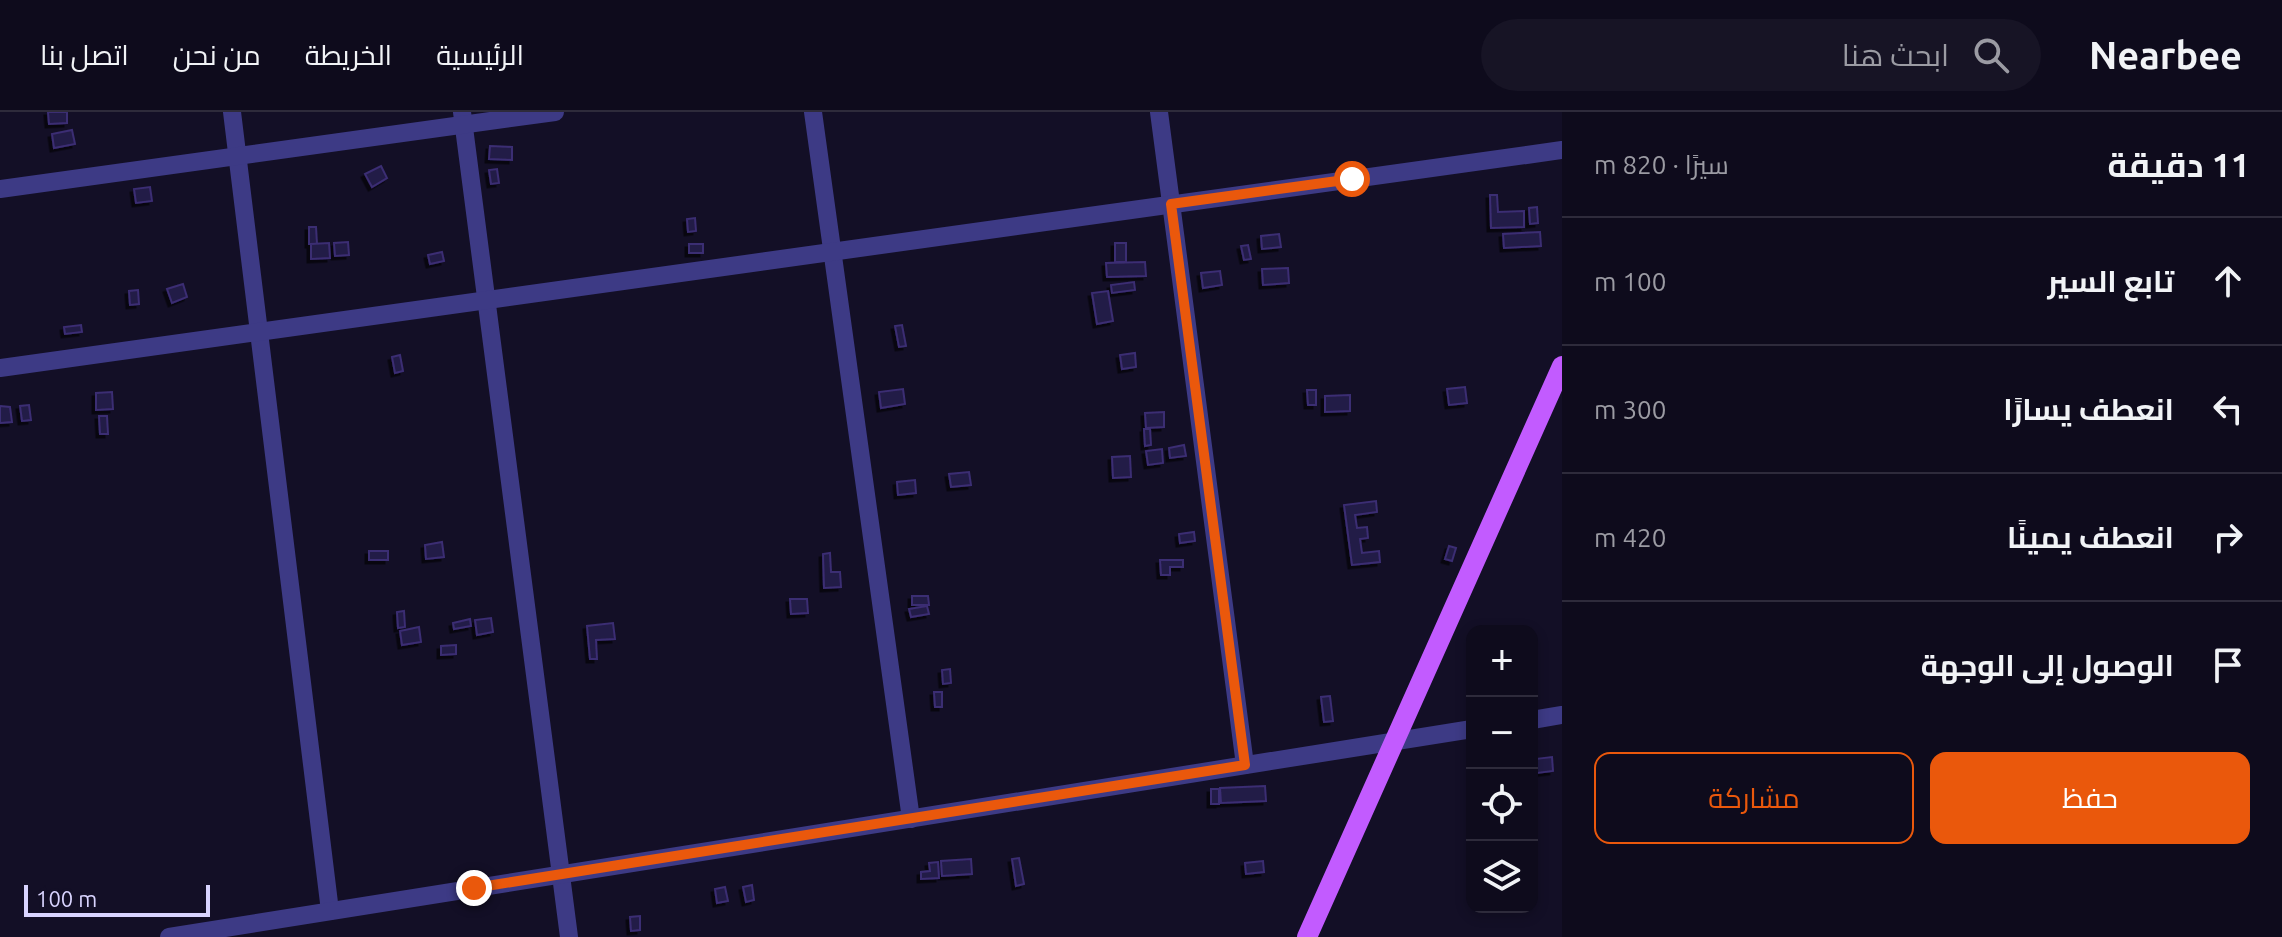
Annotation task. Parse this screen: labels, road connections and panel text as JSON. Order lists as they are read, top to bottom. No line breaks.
{"scale_bar":"100 m","page":{"header":"Nearbee","search":"ابحث هنا","nav":["الرئيسية","الخريطة","من نحن","اتصل بنا"],"heading":["11 دقيقة","سيرًا · 820 m"],"list":[["تابع السير","100 m"],["انعطف يسارًا","300 m"],["انعطف يمينًا","420 m"],"الوصول إلى الوجهة"],"map_buttons":["+","−"],"buttons":["حفظ","مشاركة"],"scale":"100 m"}}
